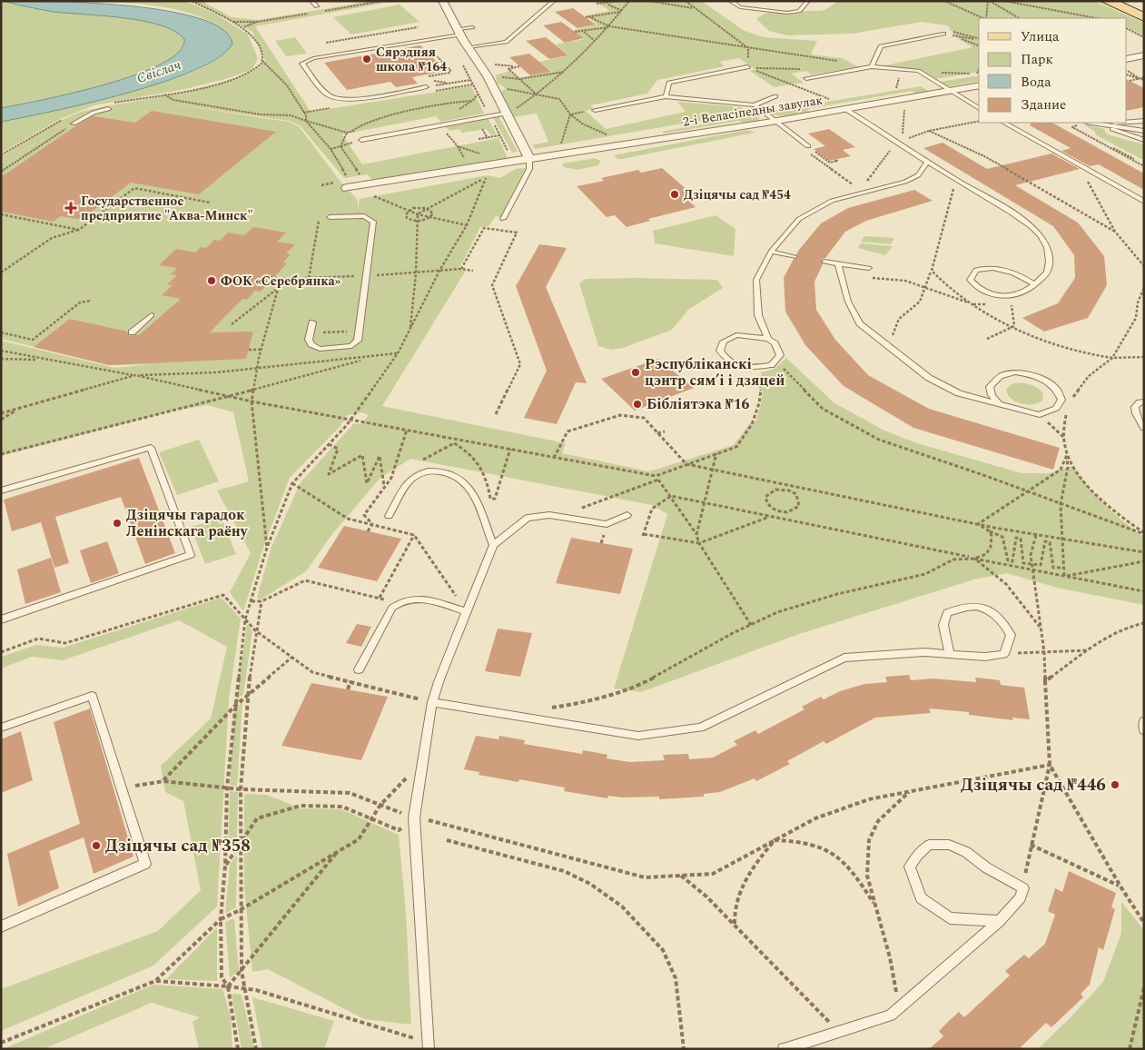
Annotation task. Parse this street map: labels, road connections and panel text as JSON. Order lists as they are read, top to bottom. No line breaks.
{"streets":{"street":["2-і Веласіпедны завулак"]},"water":["Свіслач"],"places":{"other":["Сярэдняя школа №164","Дзіцячы сад №454","ФОК «Серебрянка»","Рэспубліканскі цэнтр сямʼі і дзяцей","Бібліятэка №16","Дзіцячы гарадок Ленінскага раёну","Дзіцячы сад №446","Дзіцячы сад №358"],"health":["Государственное предприятие \"Аква-Минск\""]},"legend":["Улица","Парк","Вода","Здание"]}
